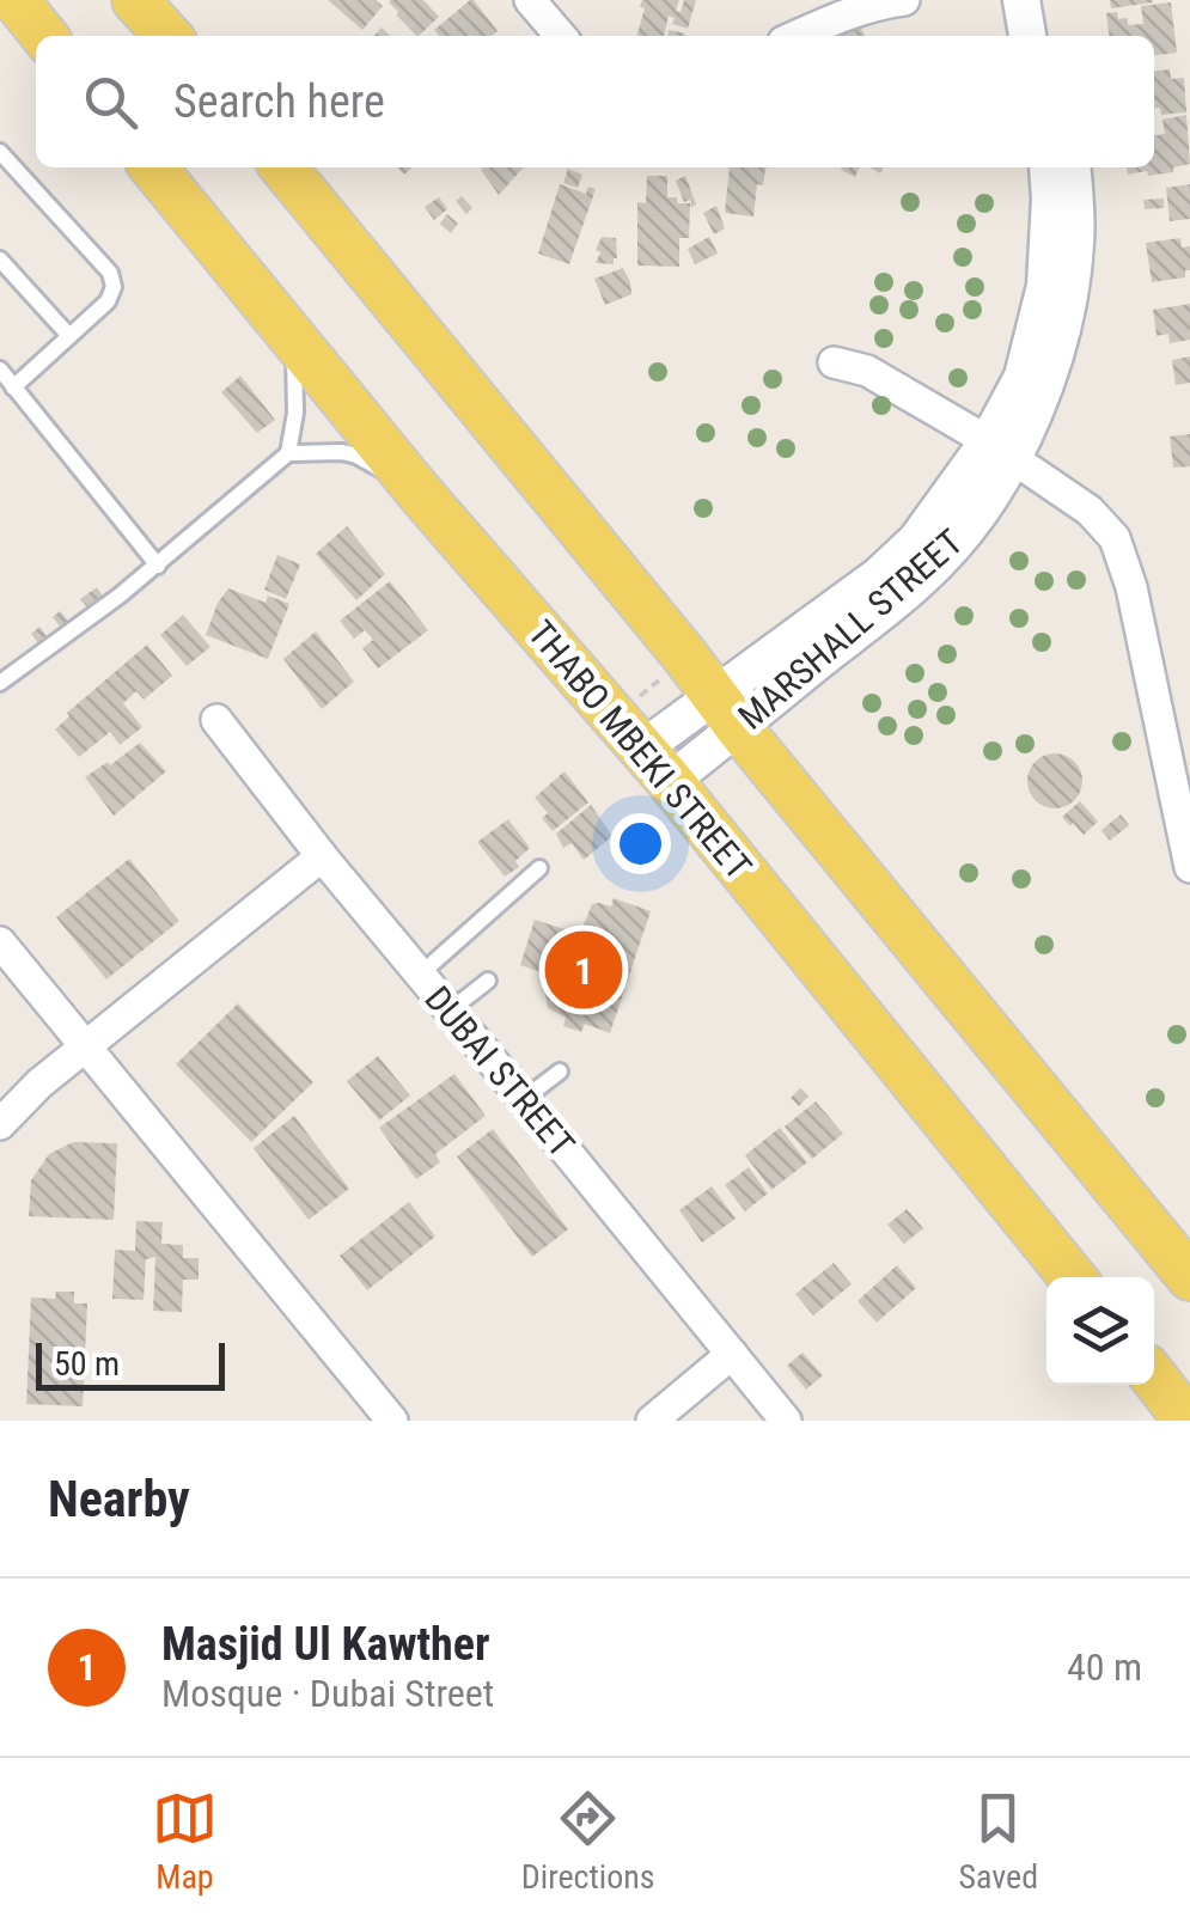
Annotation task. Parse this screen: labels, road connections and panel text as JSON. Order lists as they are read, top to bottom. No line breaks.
{"streets":{"main road":["THABO MBEKI STREET"],"street":["MARSHALL STREET","DUBAI STREET"]},"crossings":[["MARSHALL STREET","THABO MBEKI STREET"]],"scale_bar":"50 m","page":{"search":"Search here","pins":"1","scale":"50 m","heading":"Nearby","list":[{"mark":"1","name":"Masjid Ul Kawther","note":"Mosque · Dubai Street","value":"40 m"}],"nav":["Map","Directions","Saved"]}}
